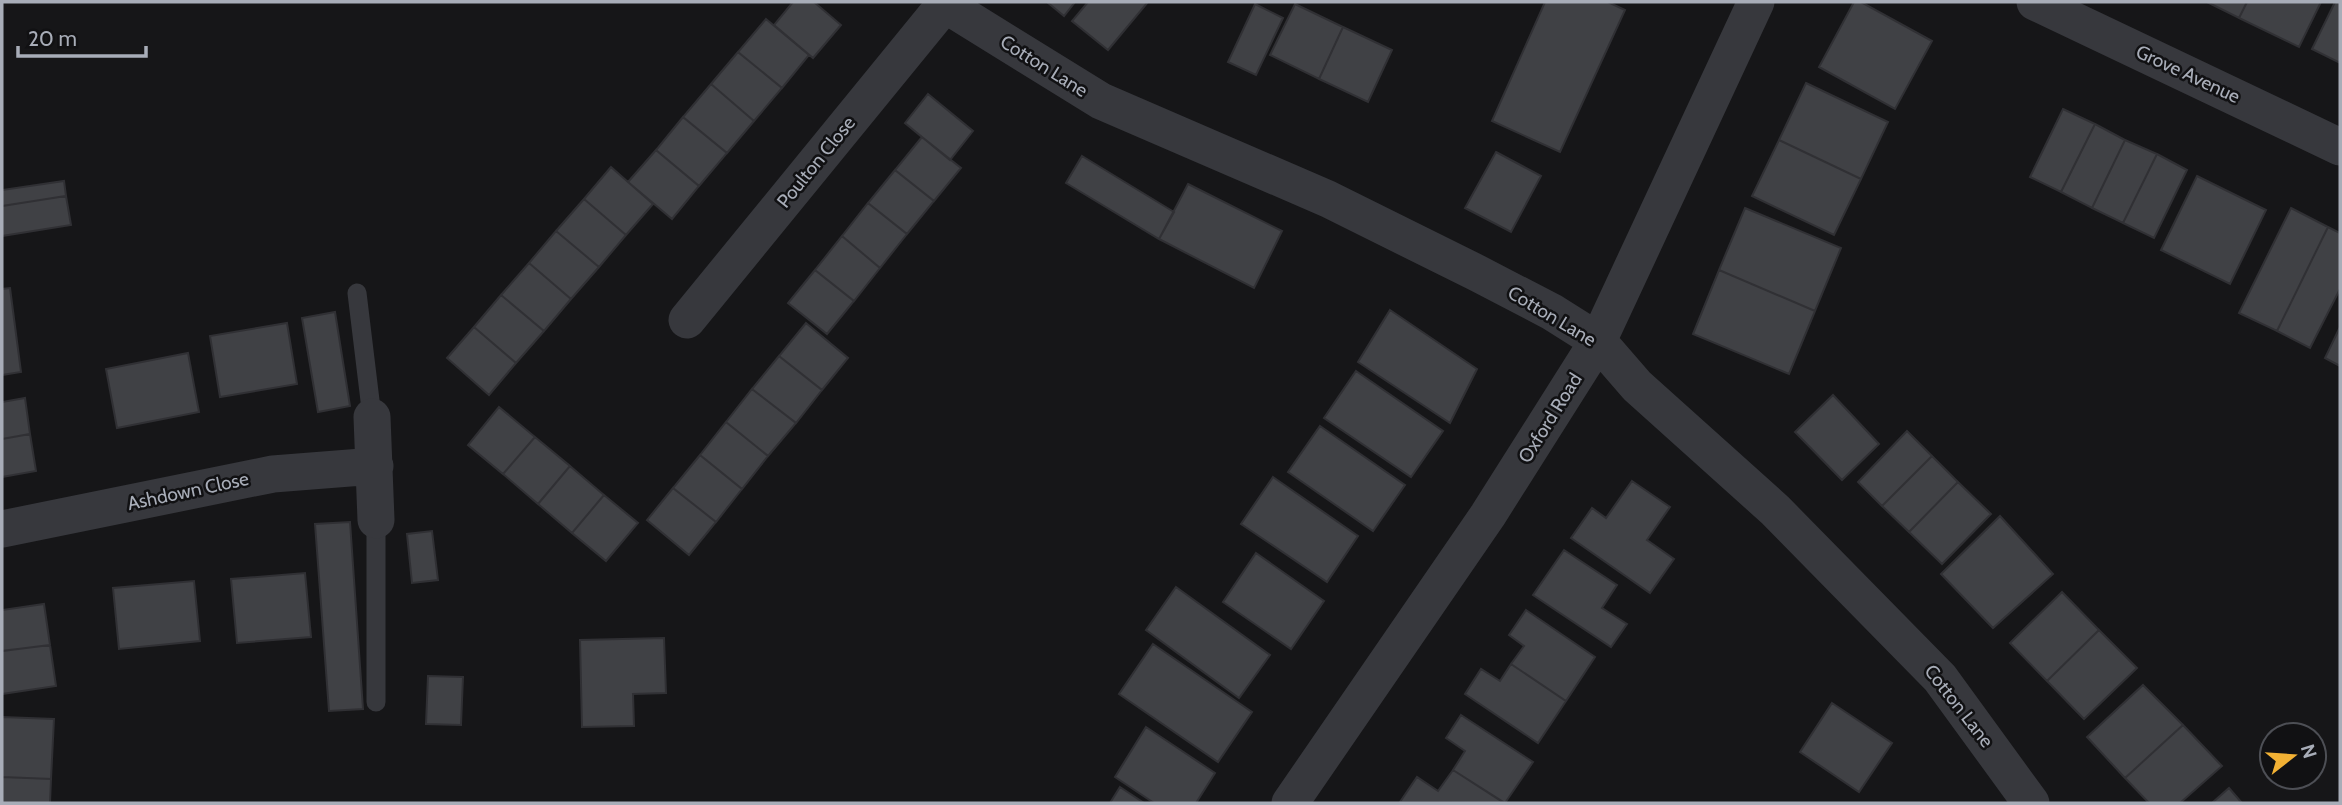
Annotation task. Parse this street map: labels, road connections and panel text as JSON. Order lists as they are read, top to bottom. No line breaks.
{"streets":{"street":["Cotton Lane","Grove Avenue","Poulton Close","Oxford Road","Ashdown Close"]},"crossings":[["Cotton Lane","Poulton Close"],["Cotton Lane","Oxford Road"]],"scale_bar":"20 m","north":"right"}
